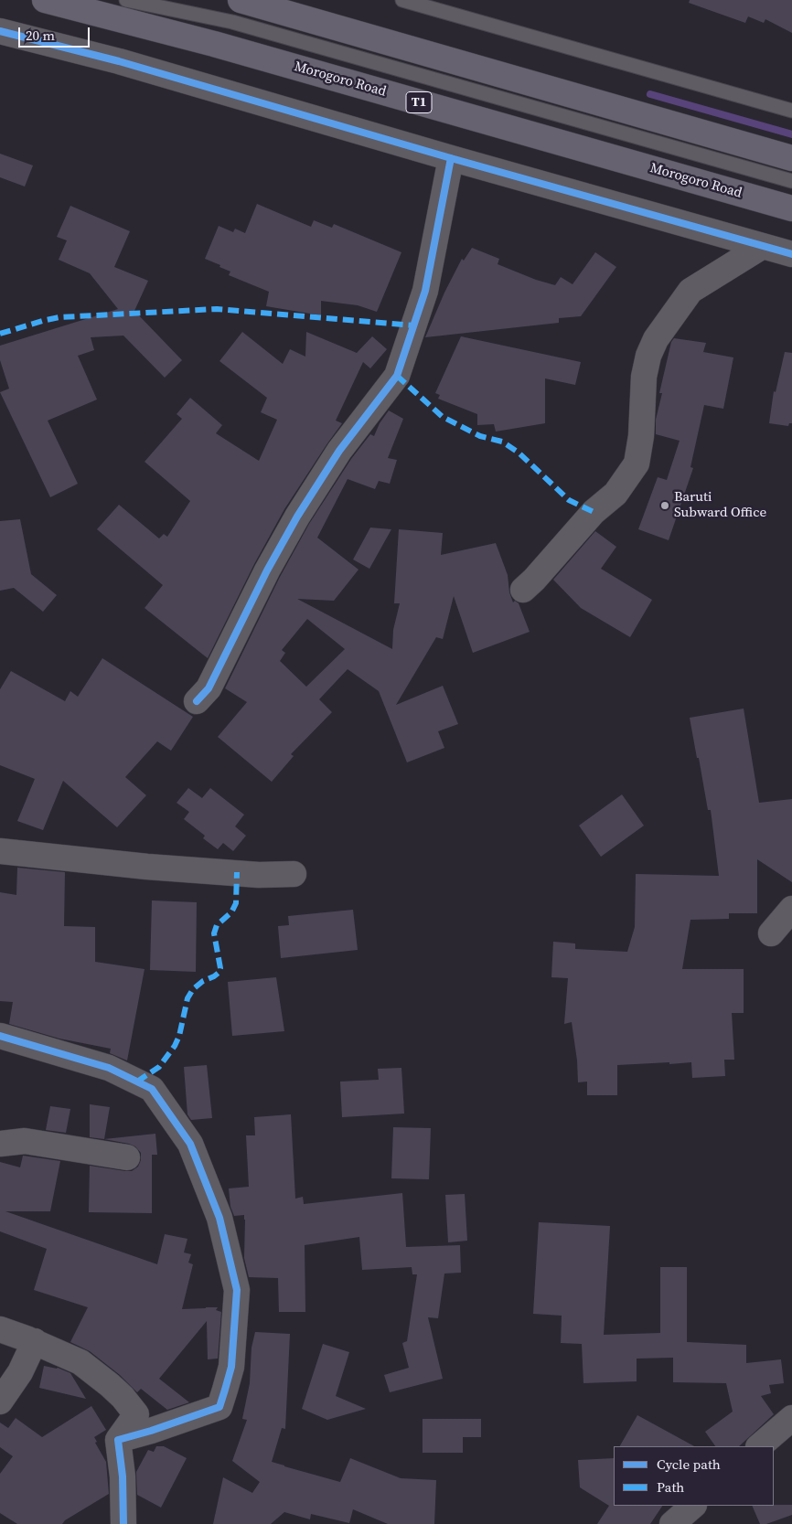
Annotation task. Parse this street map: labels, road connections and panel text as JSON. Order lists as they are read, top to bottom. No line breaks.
{"streets":{"highway":["Morogoro Road","T1"]},"places":["Baruti Subward Office"],"legend":["Cycle path","Path"],"scale_bar":"20 m"}
